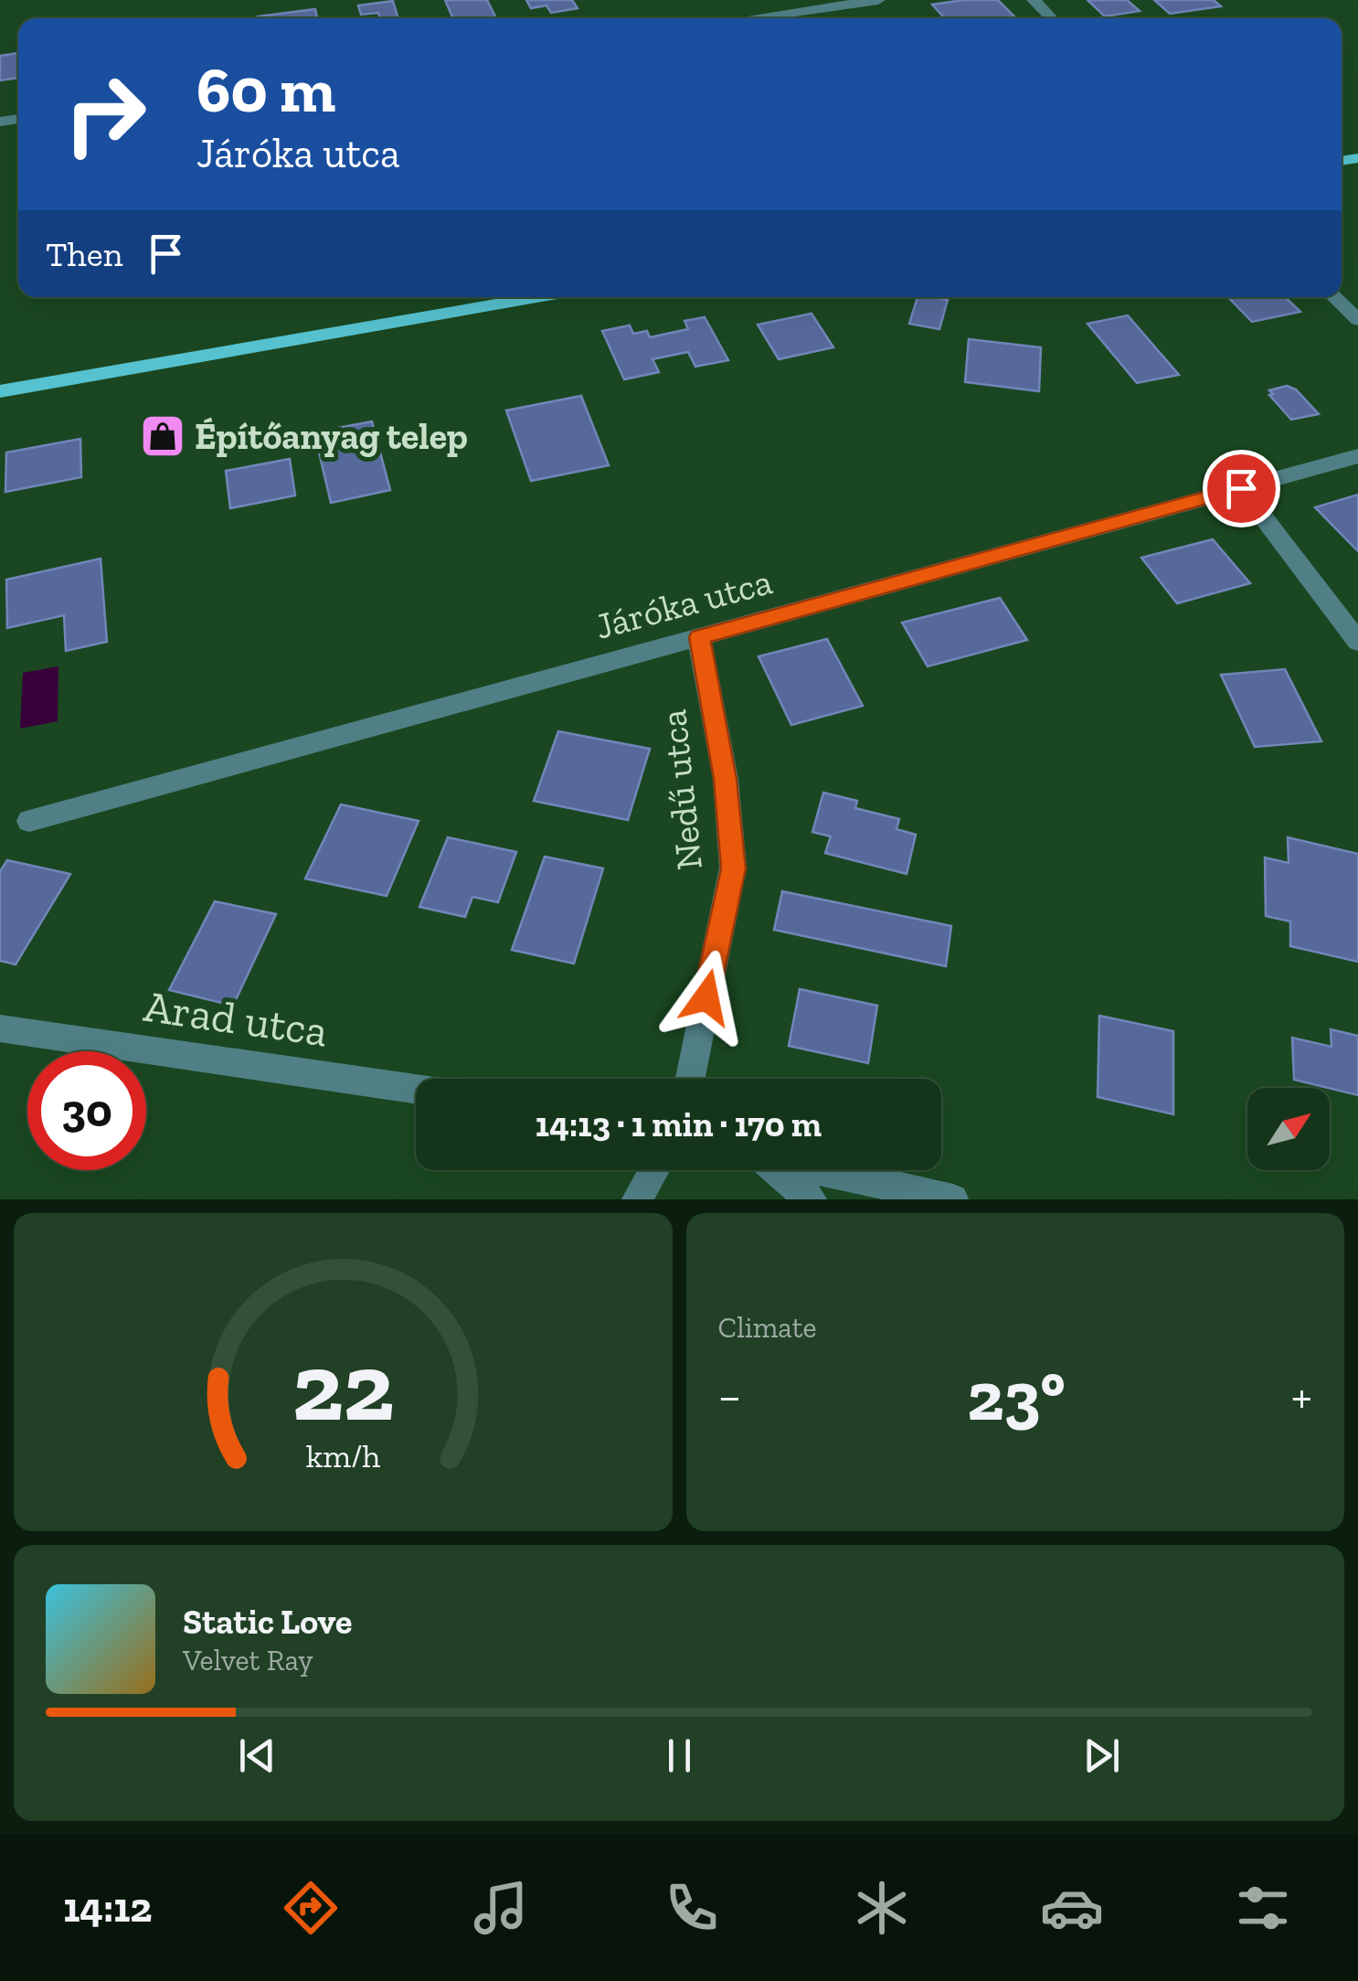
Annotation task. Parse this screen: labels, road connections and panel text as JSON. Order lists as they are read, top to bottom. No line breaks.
{"streets":{"street":["Járóka utca","Nedű utca","Arad utca"]},"crossings":[["Járóka utca","Nedű utca"]],"places":{"shop":["Építőanyag telep"]},"north":"top right","page":{"turn":["60 m","Járóka utca"],"then":"Then","limit":"30","trip":"14:13 · 1 min · 170 m","tile":"Climate","heat":["−","23°","+"],"song":["Static Love","Velvet Ray"],"tabs":"14:12","gauge":["22","km/h"]}}
